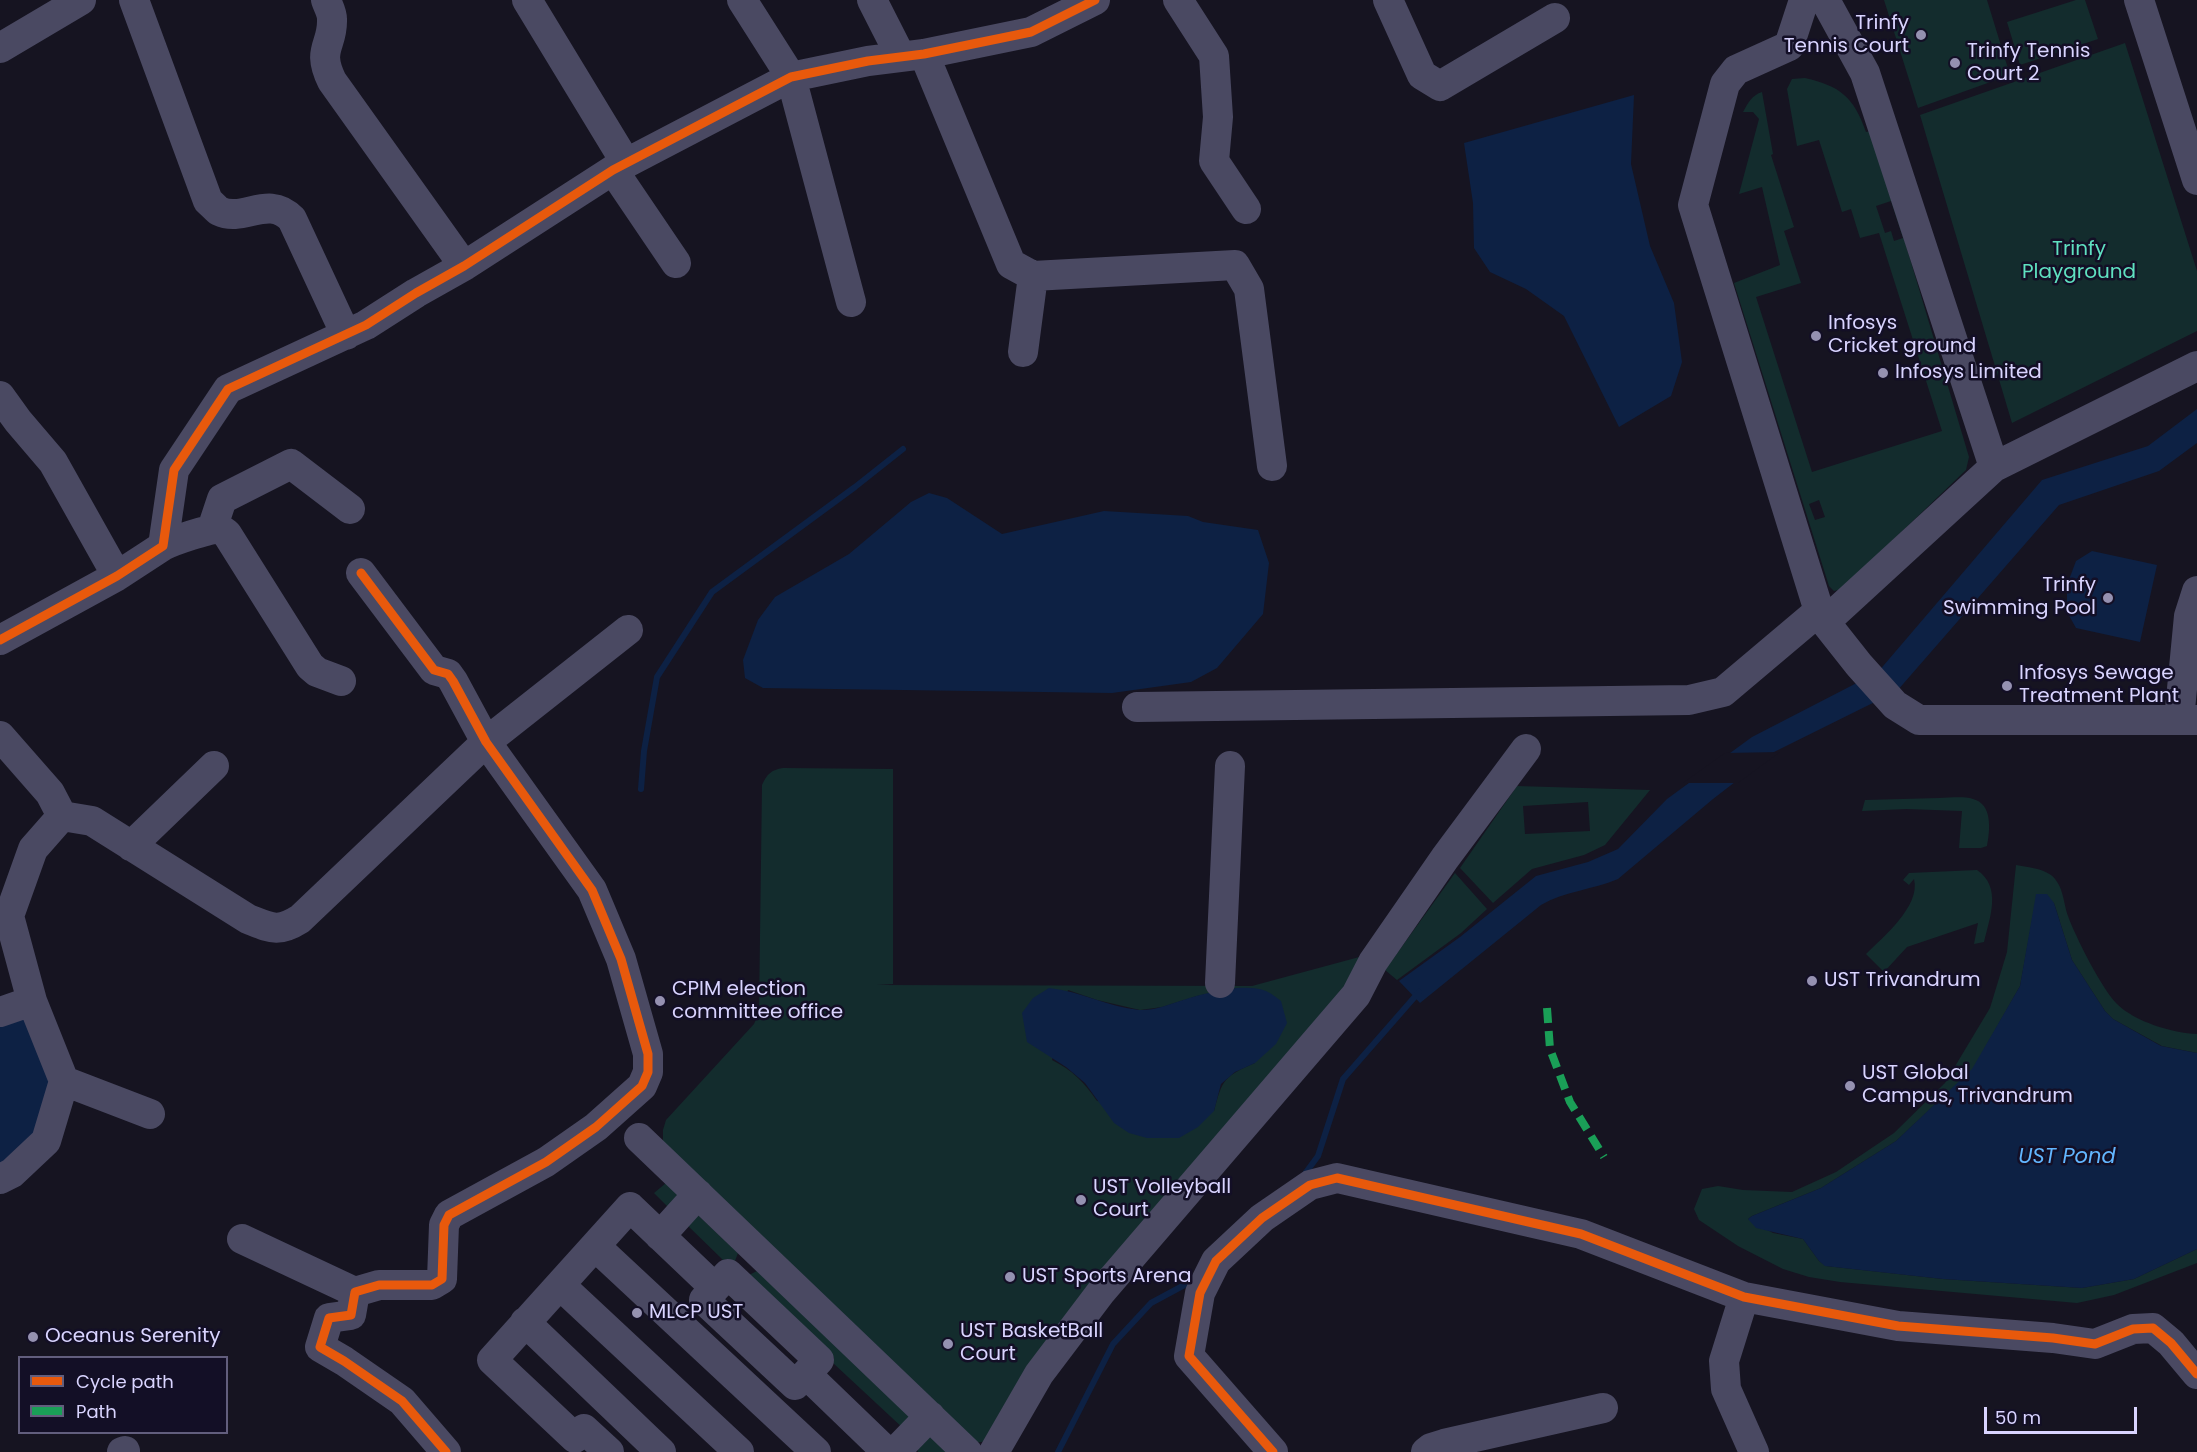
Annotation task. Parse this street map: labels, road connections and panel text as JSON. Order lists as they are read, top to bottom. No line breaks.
{"water":["UST Pond"],"parks":["Trinfy Playground"],"places":["Trinfy Tennis Court","Trinfy Tennis Court 2","Infosys Cricket ground","Infosys Limited","Trinfy Swimming Pool","Infosys Sewage Treatment Plant","UST Trivandrum","CPIM election committee office","UST Global Campus, Trivandrum","UST Volleyball Court","UST Sports Arena","MLCP UST","Oceanus Serenity","UST BasketBall Court"],"legend":["Cycle path","Path"],"scale_bar":"50 m"}
